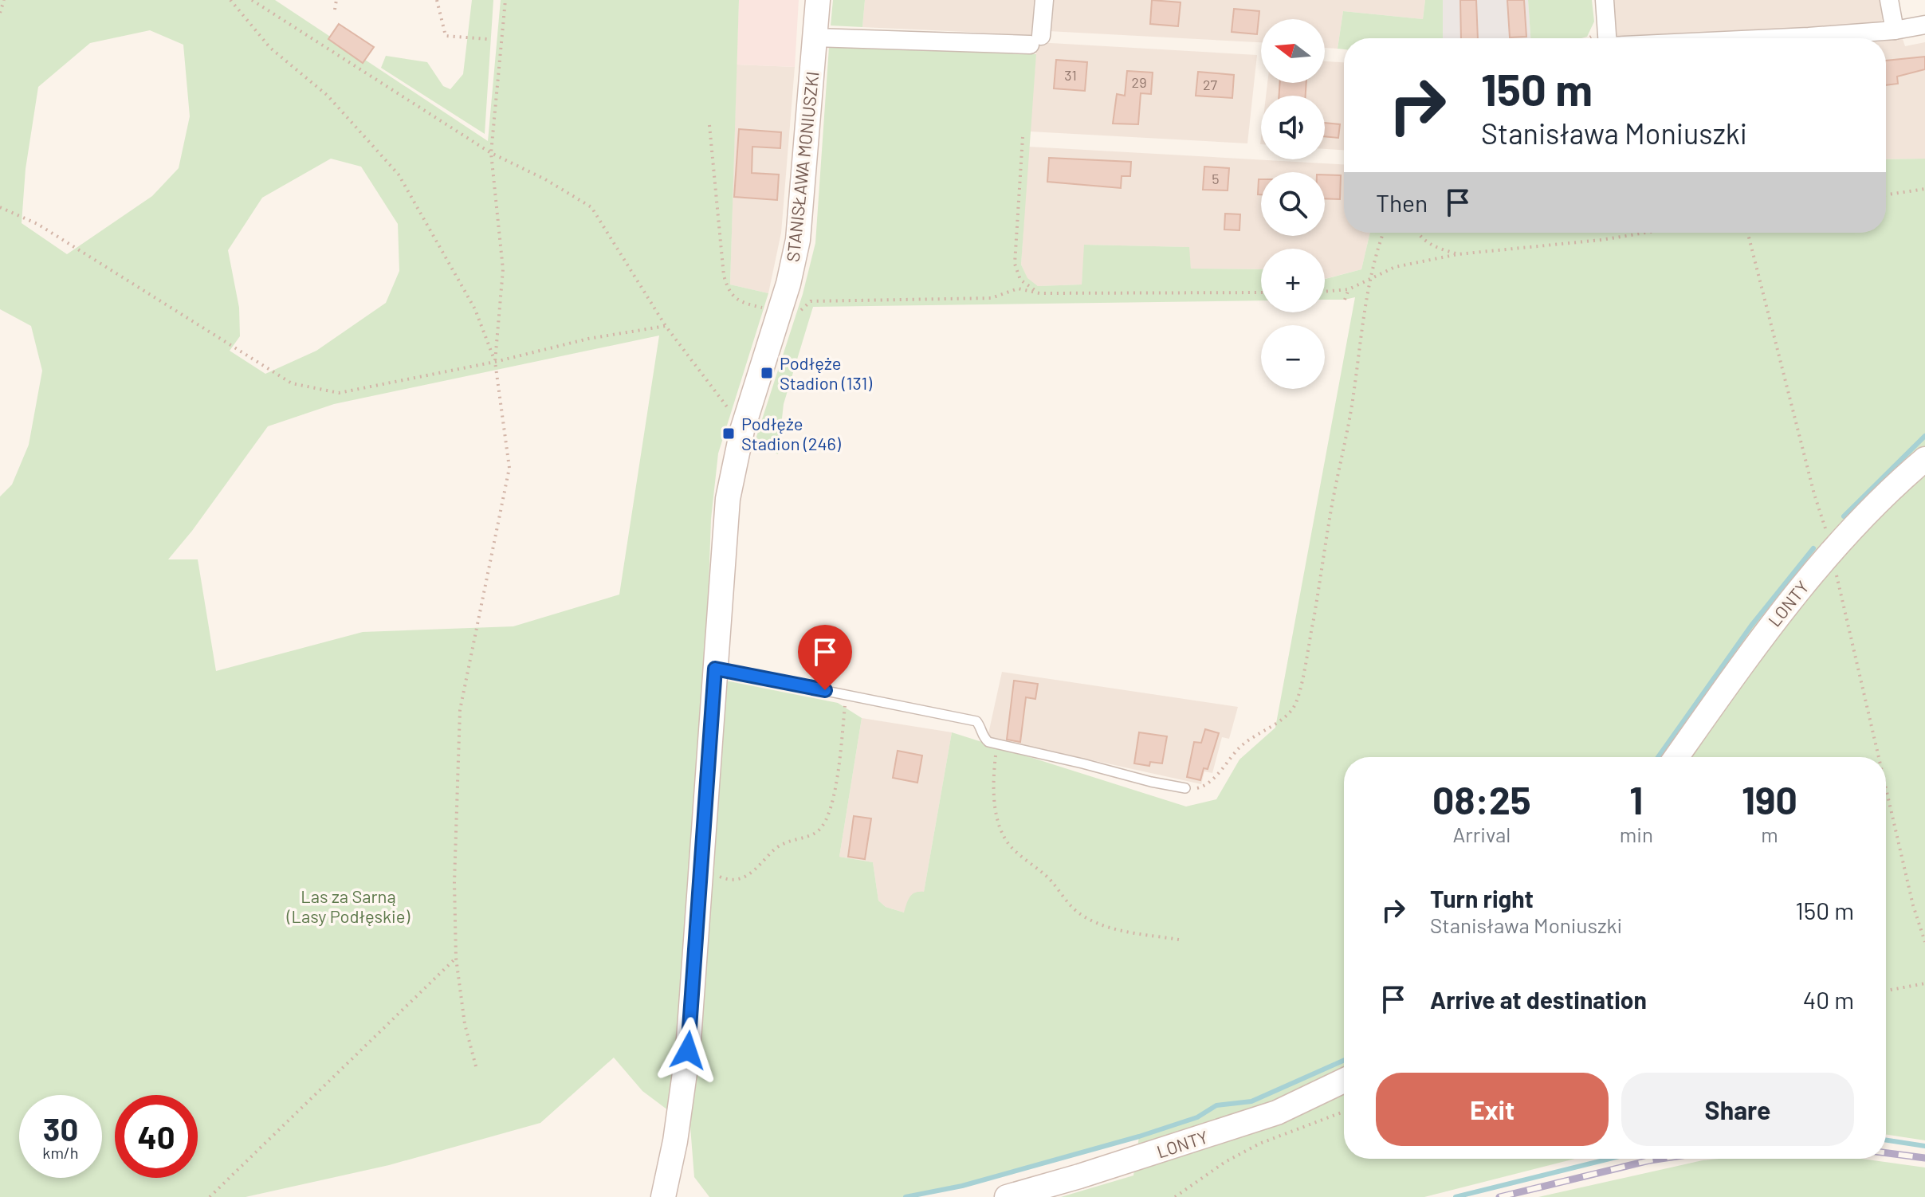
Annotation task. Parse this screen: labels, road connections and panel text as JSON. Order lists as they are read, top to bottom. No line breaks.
{"streets":{"street":["STANISŁAWA MONIUSZKI","LONTY"]},"parks":["Las za Sarną (Lasy Podłęskie)"],"places":{"transit":["Podłęże Stadion (131)","Podłęże Stadion (246)"]},"house_numbers":["31","29","27","5"],"north":"left","page":{"map_buttons":["+","−"],"turn":["150 m","Stanisława Moniuszki"],"then":"Then","eta":["08:25","Arrival","1","min","190","m"],"list":[{"name":"Turn right","note":"Stanisława Moniuszki","value":"150 m"},{"name":"Arrive at destination","value":"40 m"}],"buttons":["Exit","Share"],"speed":"30 km/h","limit":"40"}}
